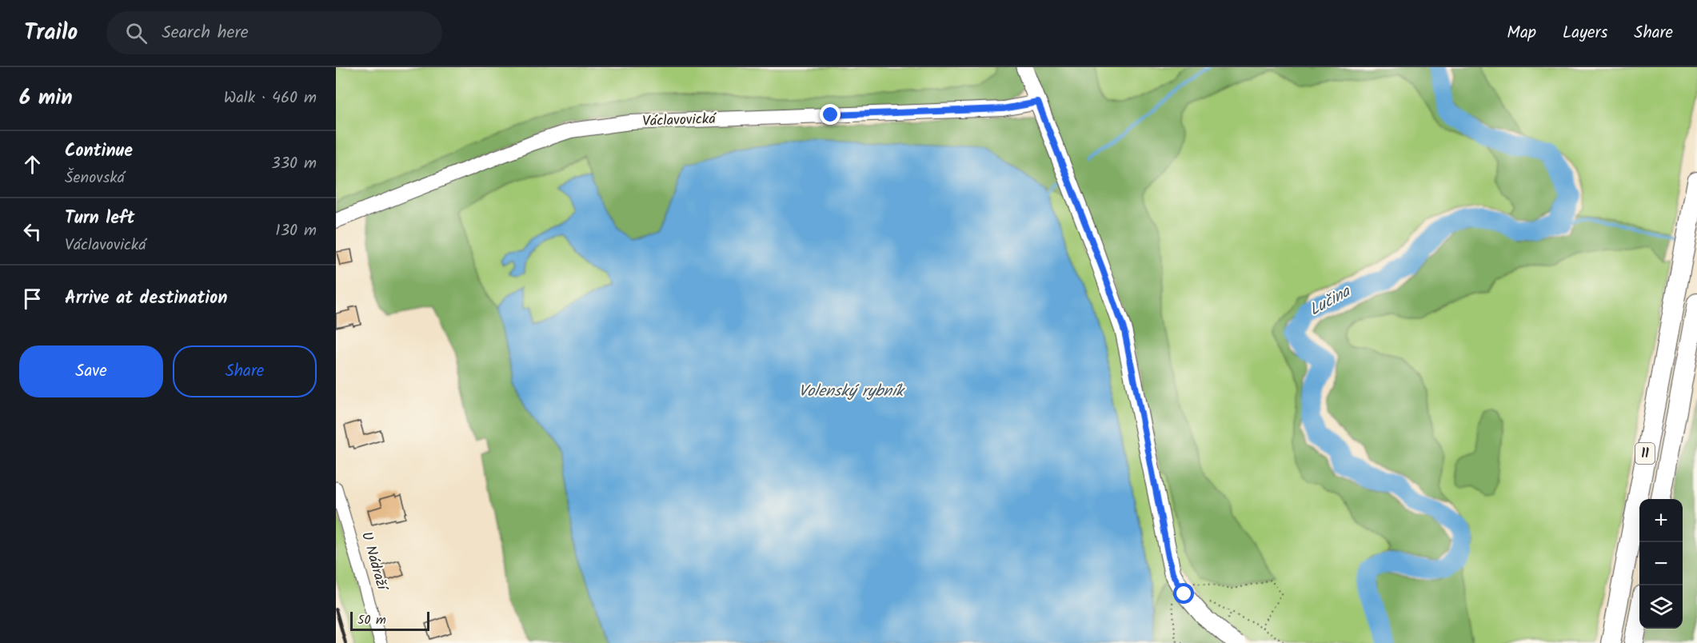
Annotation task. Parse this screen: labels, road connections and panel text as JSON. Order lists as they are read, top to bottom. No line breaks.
{"streets":{"highway":["11"],"street":["Václavovická","U Nádraží"]},"water":["Lučina","Volenský rybník"],"scale_bar":"50 m","page":{"header":"Trailo","search":"Search here","nav":["Map","Layers","Share"],"heading":["6 min","Walk · 460 m"],"list":[["Continue","Šenovská","330 m"],["Turn left","Václavovická","130 m"],"Arrive at destination"],"buttons":["Save","Share"],"map_buttons":["+","−"],"scale":"50 m"}}
